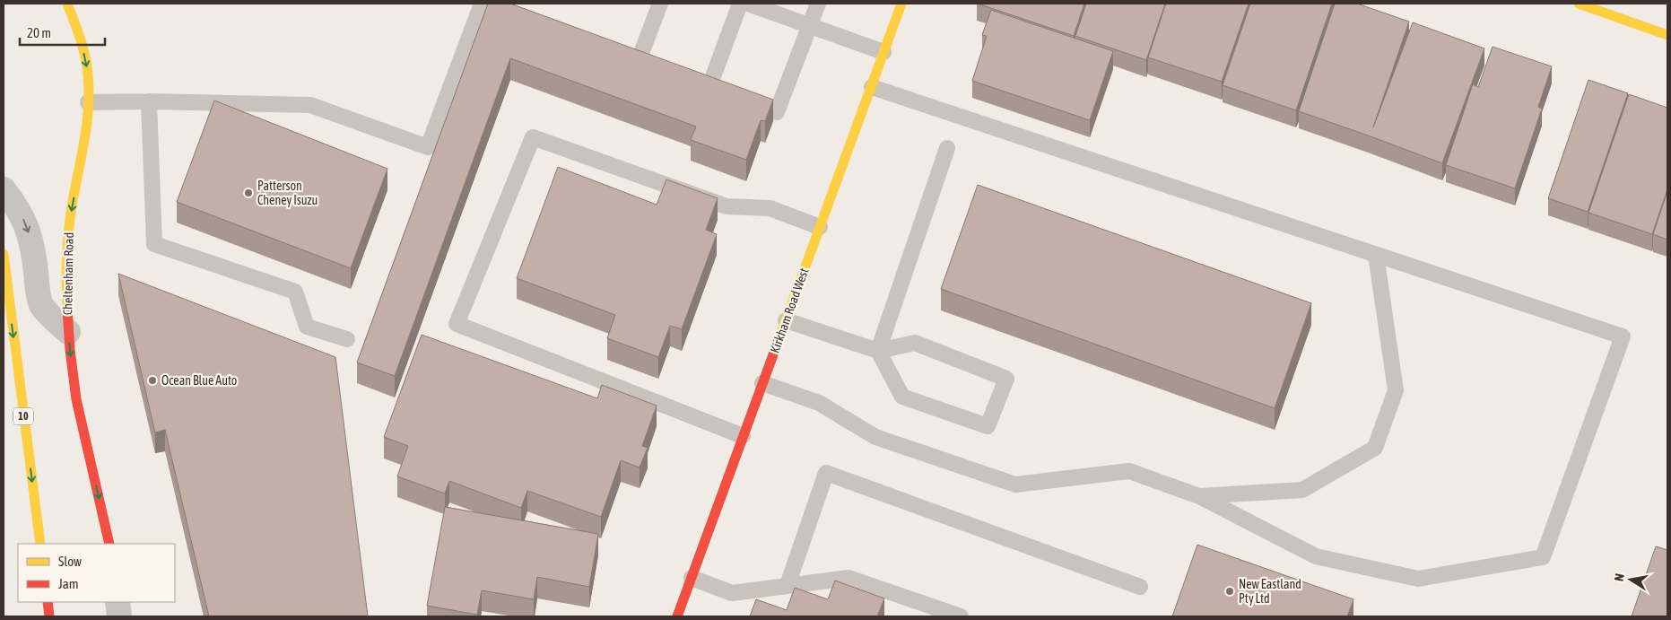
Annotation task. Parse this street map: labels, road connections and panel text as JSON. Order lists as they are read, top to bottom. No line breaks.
{"streets":{"street":["Cheltenham Road","Kirkham Road West","10"]},"places":["Patterson Cheney Isuzu","Ocean Blue Auto","New Eastland Pty Ltd"],"legend":["Slow","Jam"],"scale_bar":"20 m","north":"left"}
